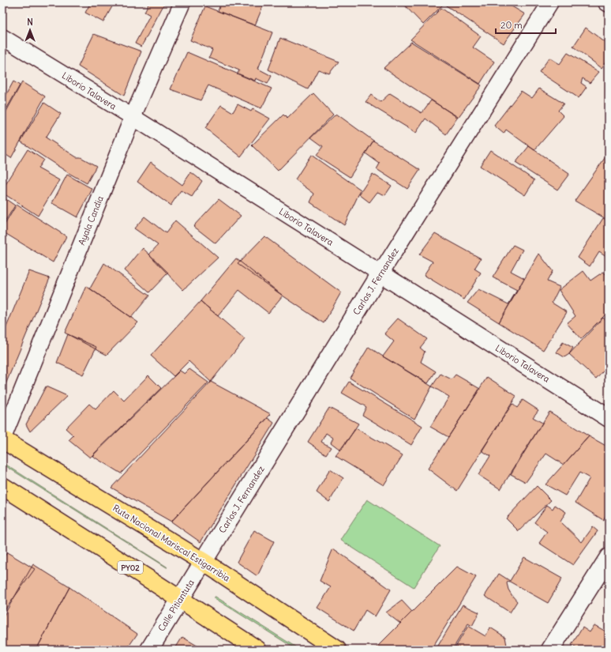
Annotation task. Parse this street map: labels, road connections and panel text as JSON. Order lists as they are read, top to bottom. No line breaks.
{"streets":{"highway":["Ruta Nacional Mariscal Estigarribia","PY02"],"street":["Liborio Talavera","Ayala Candia","Carlos J. Fernandez","Calle Pitiantuta"]},"crossings":[["Liborio Talavera","Ayala Candia"],["Liborio Talavera","Carlos J. Fernandez"],["Ayala Candia","Ruta Nacional Mariscal Estigarribia"],["Carlos J. Fernandez","Ruta Nacional Mariscal Estigarribia"],["Carlos J. Fernandez","Calle Pitiantuta"],["Ruta Nacional Mariscal Estigarribia","Calle Pitiantuta"],["PY02","Calle Pitiantuta"]],"scale_bar":"20 m","north":"top"}
